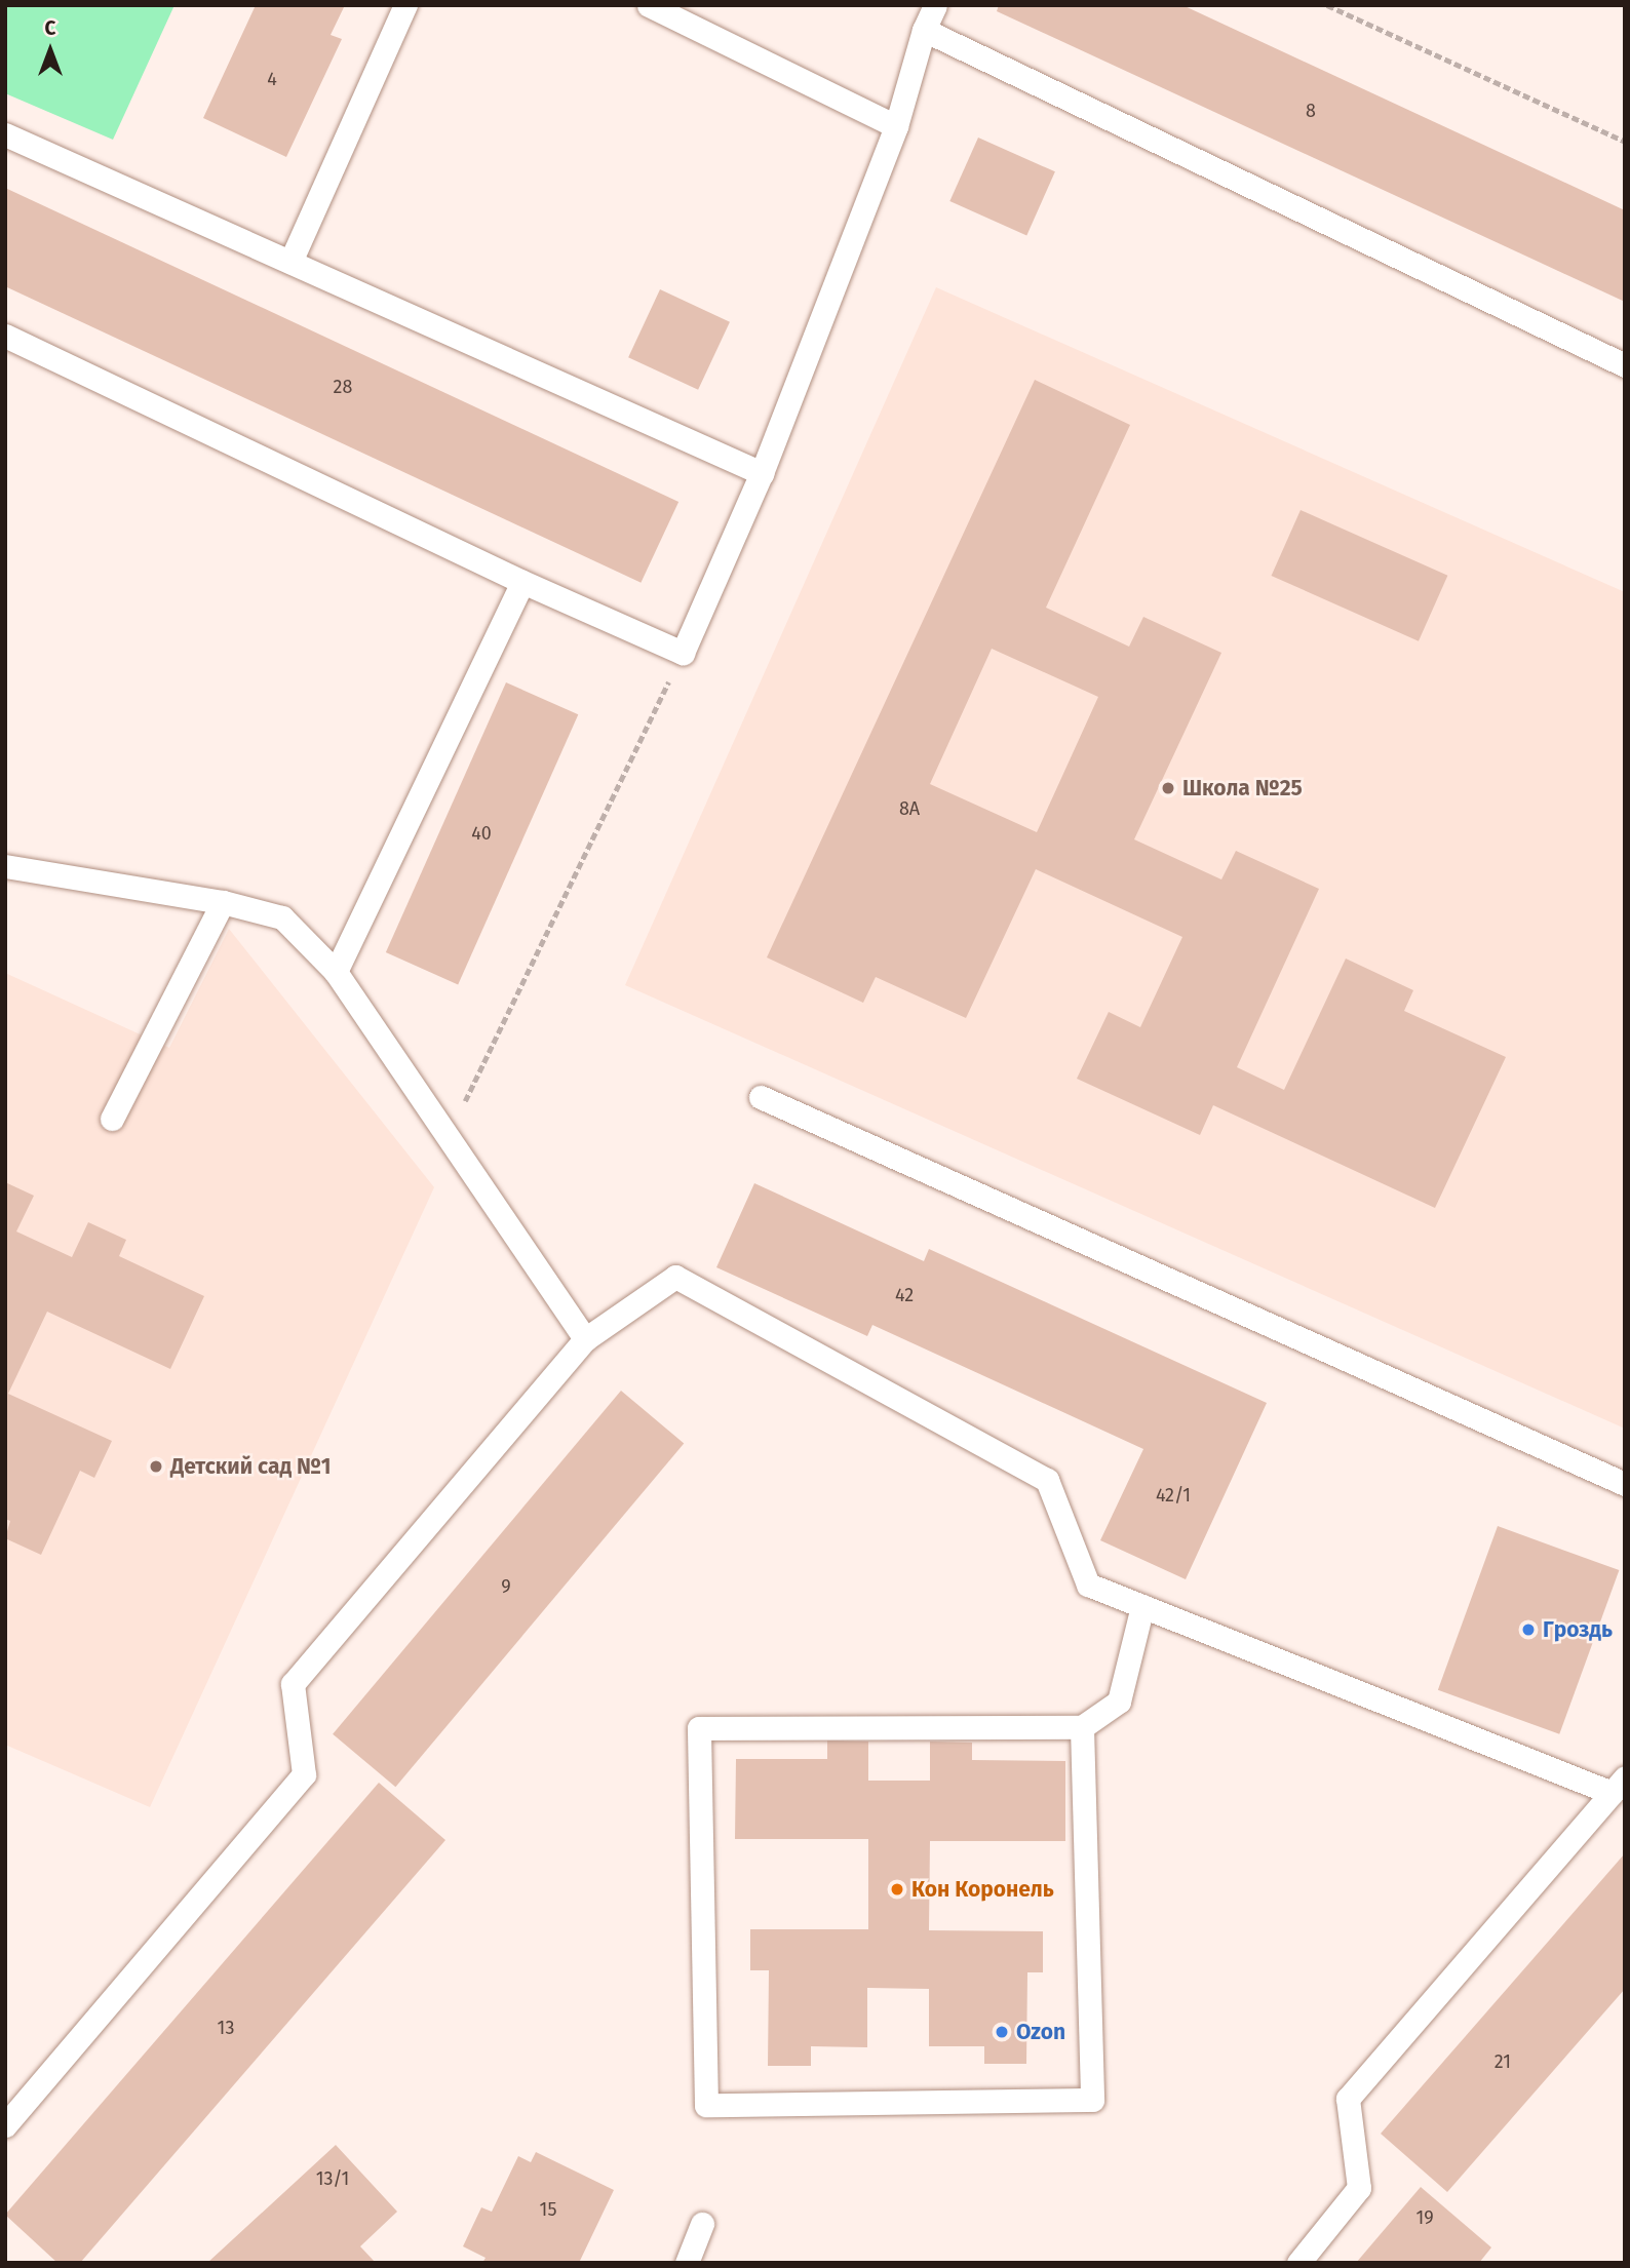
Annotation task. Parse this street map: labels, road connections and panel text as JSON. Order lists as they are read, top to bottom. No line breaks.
{"places":["Школа №25","Детский сад №1","Гроздь","Кон Коронель","Ozon"],"house_numbers":["4","8","28","8А","40","42","42/1","9","13","21","13/1","15","19"],"north":"top"}
